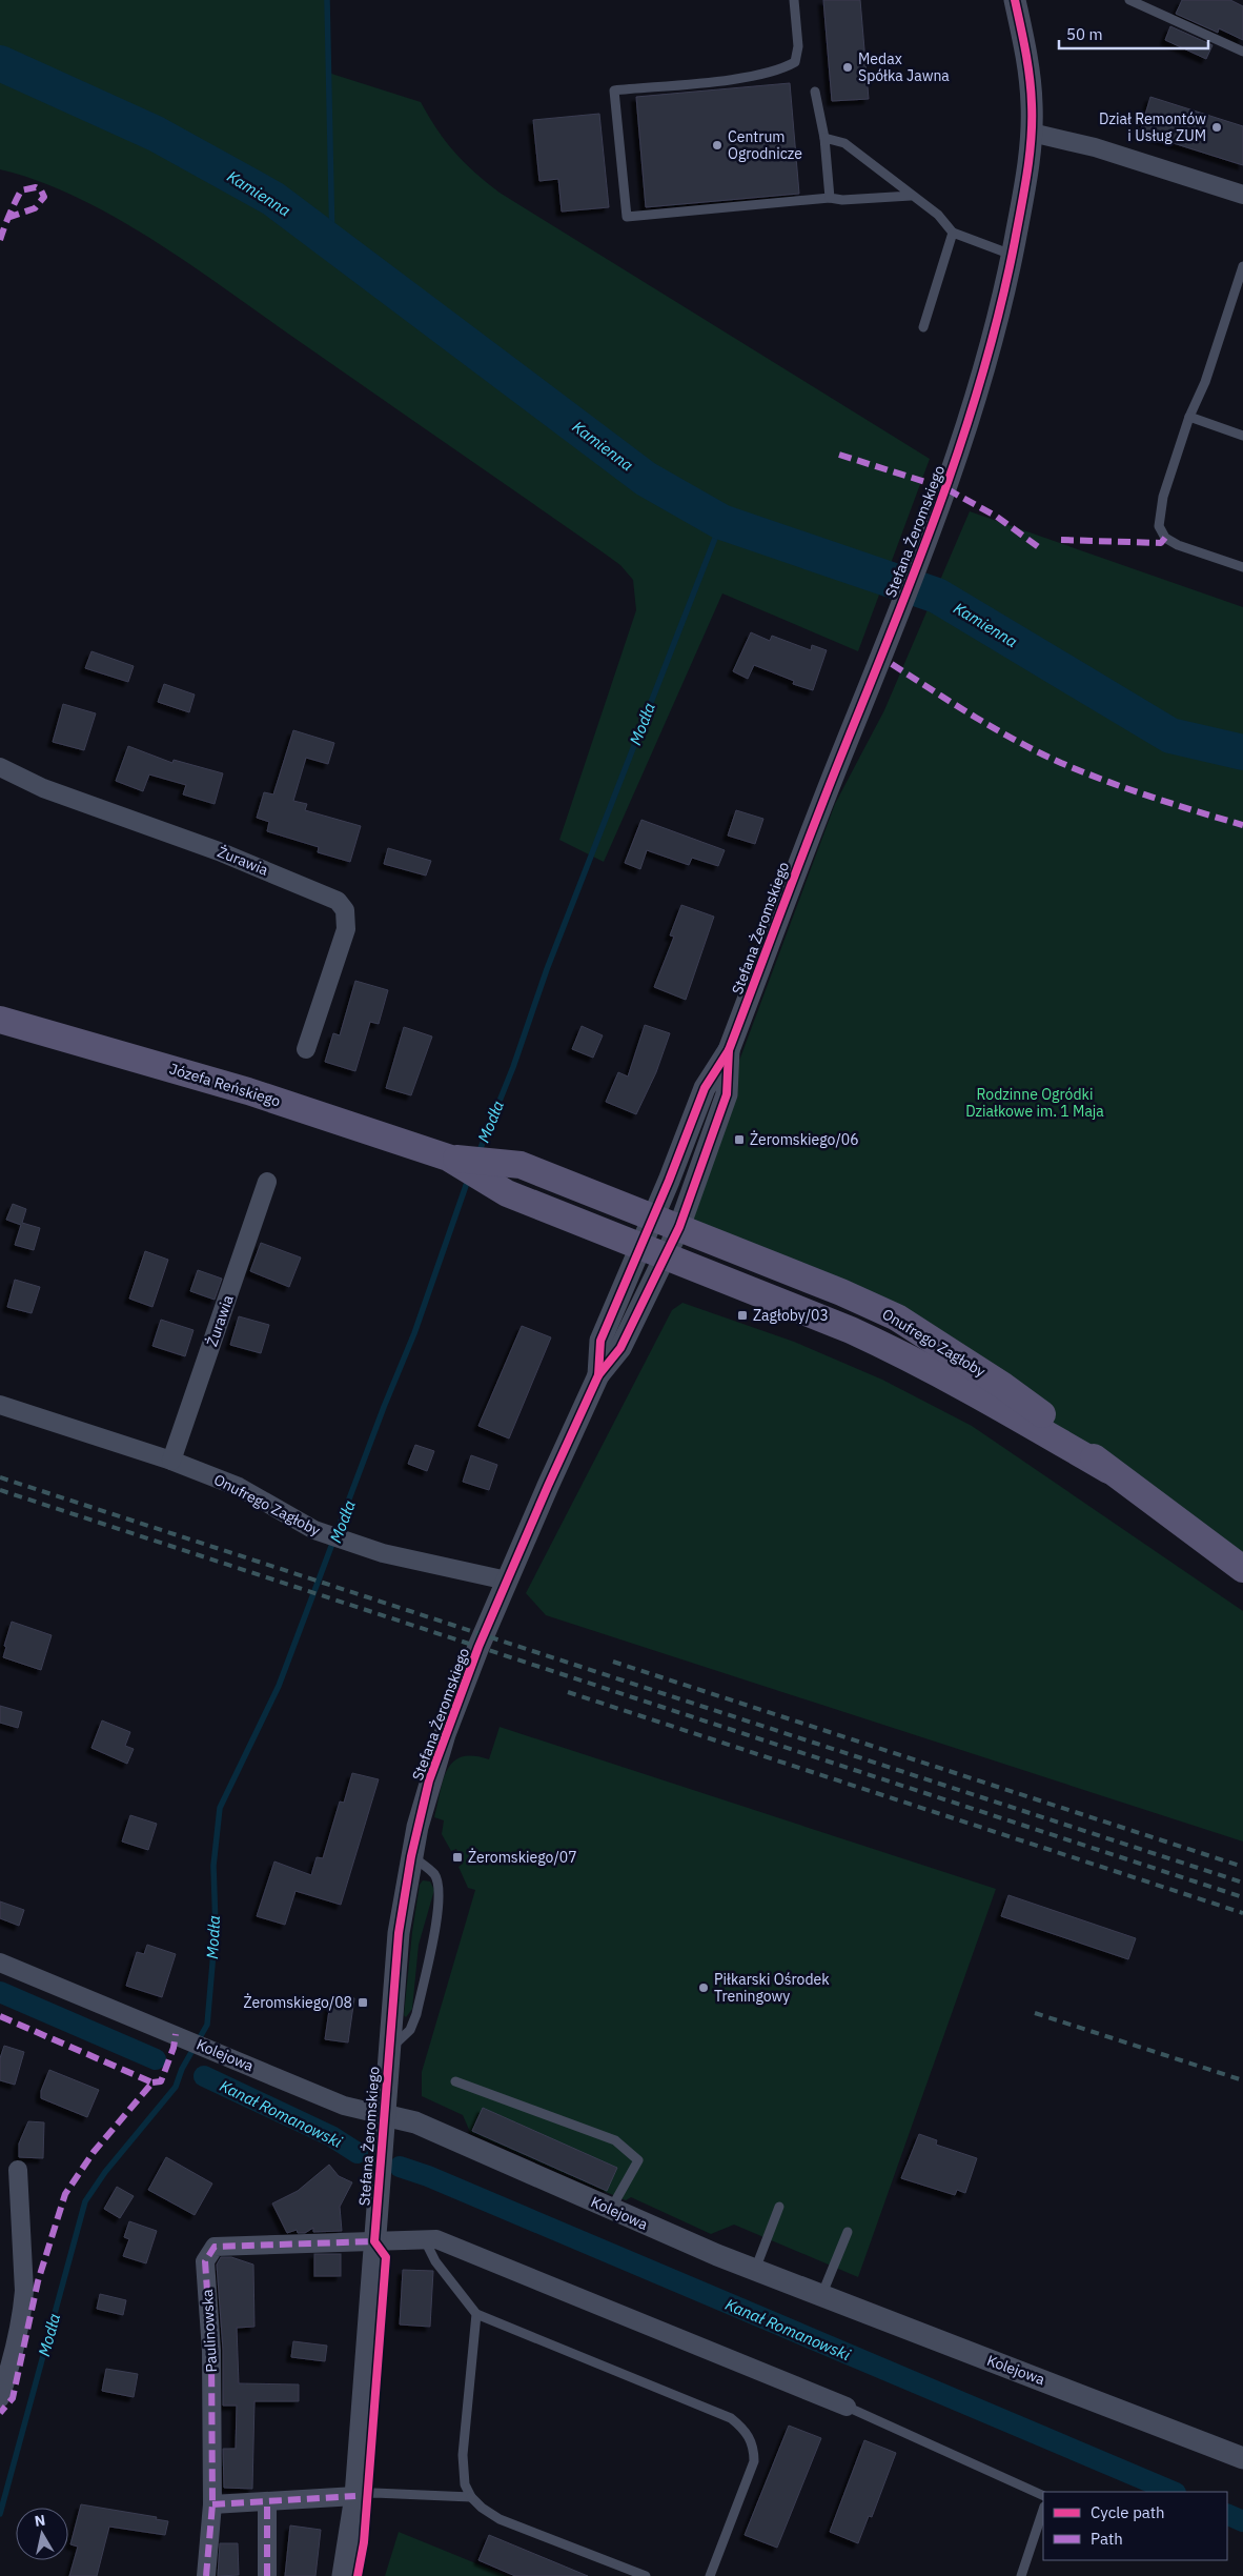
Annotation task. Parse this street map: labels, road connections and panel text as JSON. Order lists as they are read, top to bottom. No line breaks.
{"streets":{"main road":["Józefa Reńskiego","Onufrego Zagłoby"],"street":["Stefana Żeromskiego","Żurawia","Kolejowa","Paulinowska"]},"crossings":[["Stefana Żeromskiego","Józefa Reńskiego"],["Stefana Żeromskiego","Onufrego Zagłoby"],["Stefana Żeromskiego","Kolejowa"],["Stefana Żeromskiego","Paulinowska"],["Żurawia","Onufrego Zagłoby"],["Józefa Reńskiego","Onufrego Zagłoby"]],"water":["Kamienna","Modła","Kanał Romanowski"],"parks":["Rodzinne Ogródki Działkowe im. 1 Maja"],"places":{"other":["Medax Spółka Jawna","Dział Remontów i Usług ZUM","Centrum Ogrodnicze","Piłkarski Ośrodek Treningowy"],"transit":["Żeromskiego/06","Zagłoby/03","Żeromskiego/07","Żeromskiego/08"]},"legend":["Cycle path","Path"],"scale_bar":"50 m","north":"top"}
